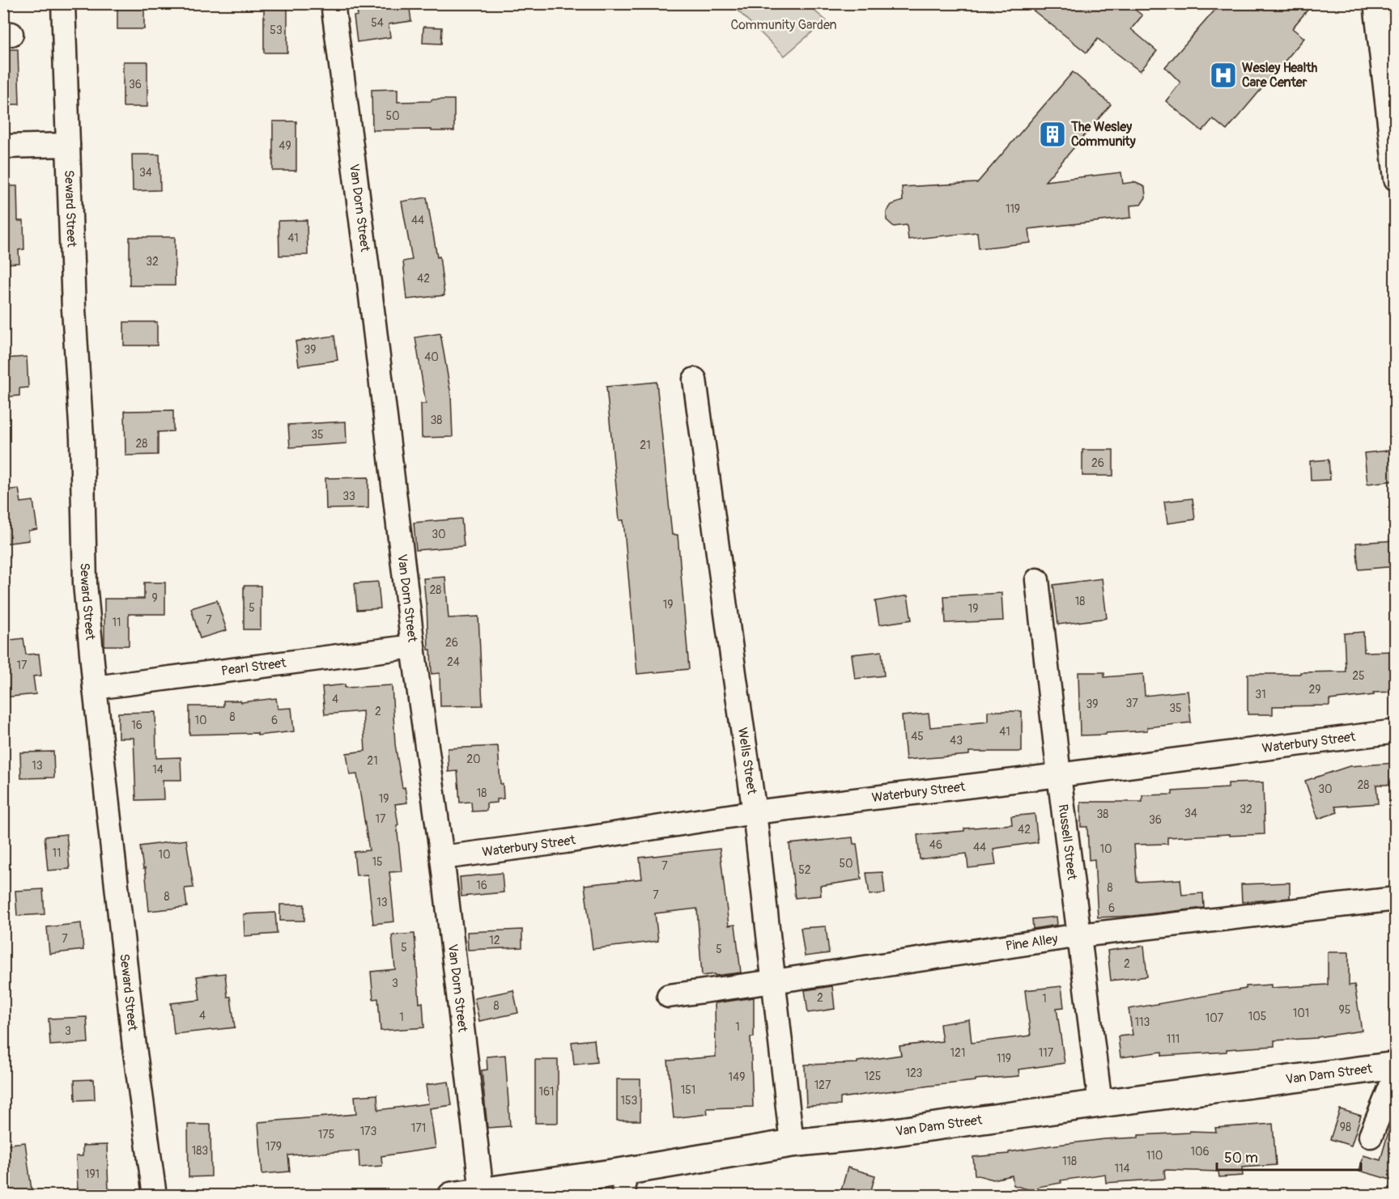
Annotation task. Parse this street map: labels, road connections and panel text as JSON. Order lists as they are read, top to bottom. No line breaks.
{"streets":{"main road":["Van Dam Street"],"street":["Van Dorn Street","Seward Street","Pearl Street","Waterbury Street","Wells Street","Russell Street","Pine Alley"]},"crossings":[["Van Dorn Street","Pearl Street"],["Van Dorn Street","Waterbury Street"],["Van Dorn Street","Van Dam Street"],["Seward Street","Pearl Street"],["Waterbury Street","Wells Street"],["Waterbury Street","Russell Street"],["Wells Street","Pine Alley"],["Wells Street","Van Dam Street"],["Russell Street","Pine Alley"],["Russell Street","Van Dam Street"]],"parks":["Community Garden"],"places":{"hospital":["Wesley Health Care Center"],"building":["The Wesley Community"]},"house_numbers":["54","53","36","50","49","34","119","44","41","32","42","39","40","38","35","28","21","26","33","30","28","9","18","19","5","19","7","11","26","24","17","25","29","31","4","37","39","35","2","8","10","6","16","41","45","43","20","21","13","14","28","30","18","19","32","34","38","17","36","42","46","44","10","11","10","15","50","7","52","16","8","7","8","13","6","7","12","5","5","2","3","2","1","8","95","101","4","105","1","107","113","1","3","111","121","117","119","123","125","149","127","151","161","153","98","171","173","175","179","183","106","110","118","114","191"],"scale_bar":"50 m"}
